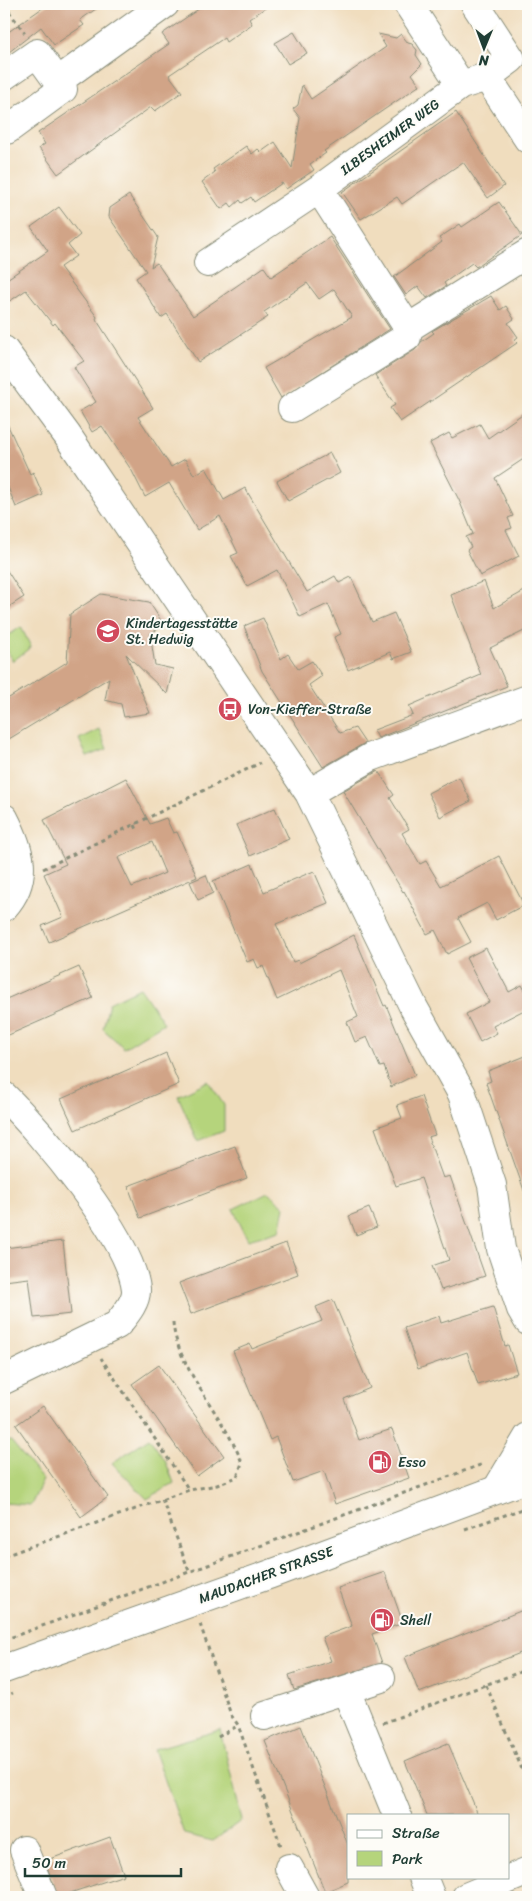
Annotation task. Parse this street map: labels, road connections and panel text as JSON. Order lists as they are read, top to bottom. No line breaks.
{"streets":{"street":["ILBESHEIMER WEG","MAUDACHER STRASSE"]},"places":{"school or university":["Kindertagesstätte St. Hedwig"],"bus stop":["Von-Kieffer-Straße"],"fuel station":["Esso","Shell"]},"legend":["Straße","Park"],"scale_bar":"50 m","north":"bottom"}
